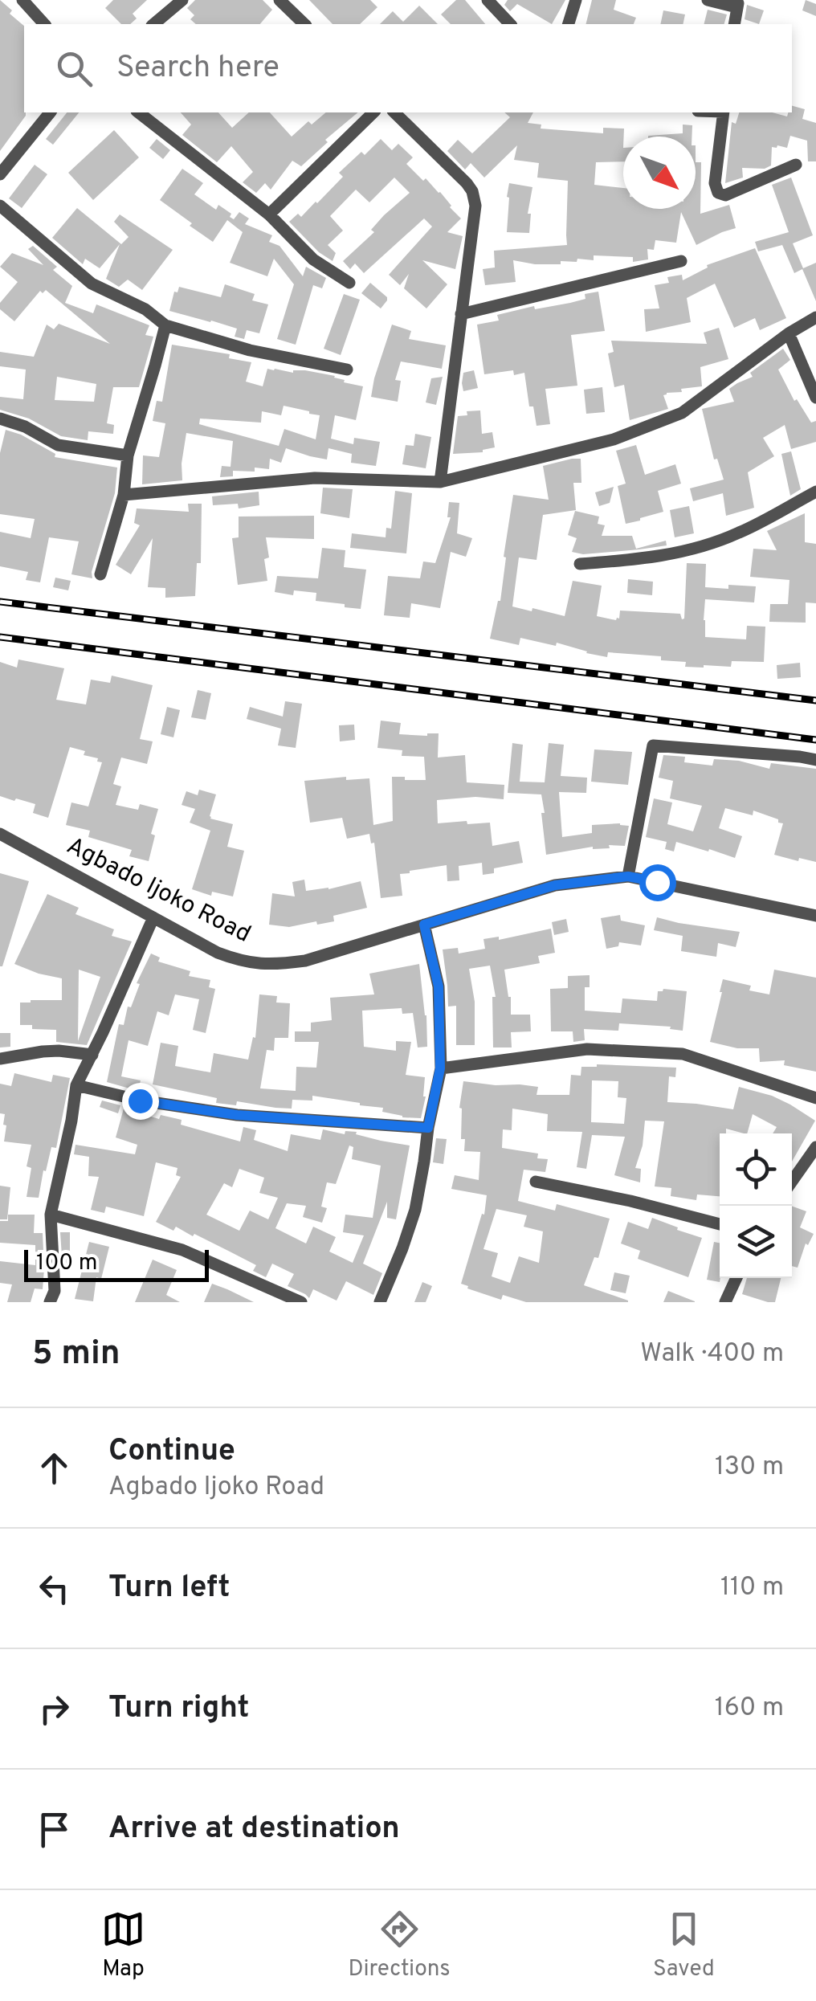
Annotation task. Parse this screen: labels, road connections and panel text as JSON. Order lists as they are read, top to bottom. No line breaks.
{"streets":{"street":["Agbado Ijoko Road"]},"scale_bar":"100 m","north":"bottom right","page":{"search":"Search here","scale":"100 m","heading":["5 min","Walk · 400 m"],"list":[["Continue","Agbado Ijoko Road","130 m"],["Turn left","110 m"],["Turn right","160 m"],"Arrive at destination"],"nav":["Map","Directions","Saved"]}}
